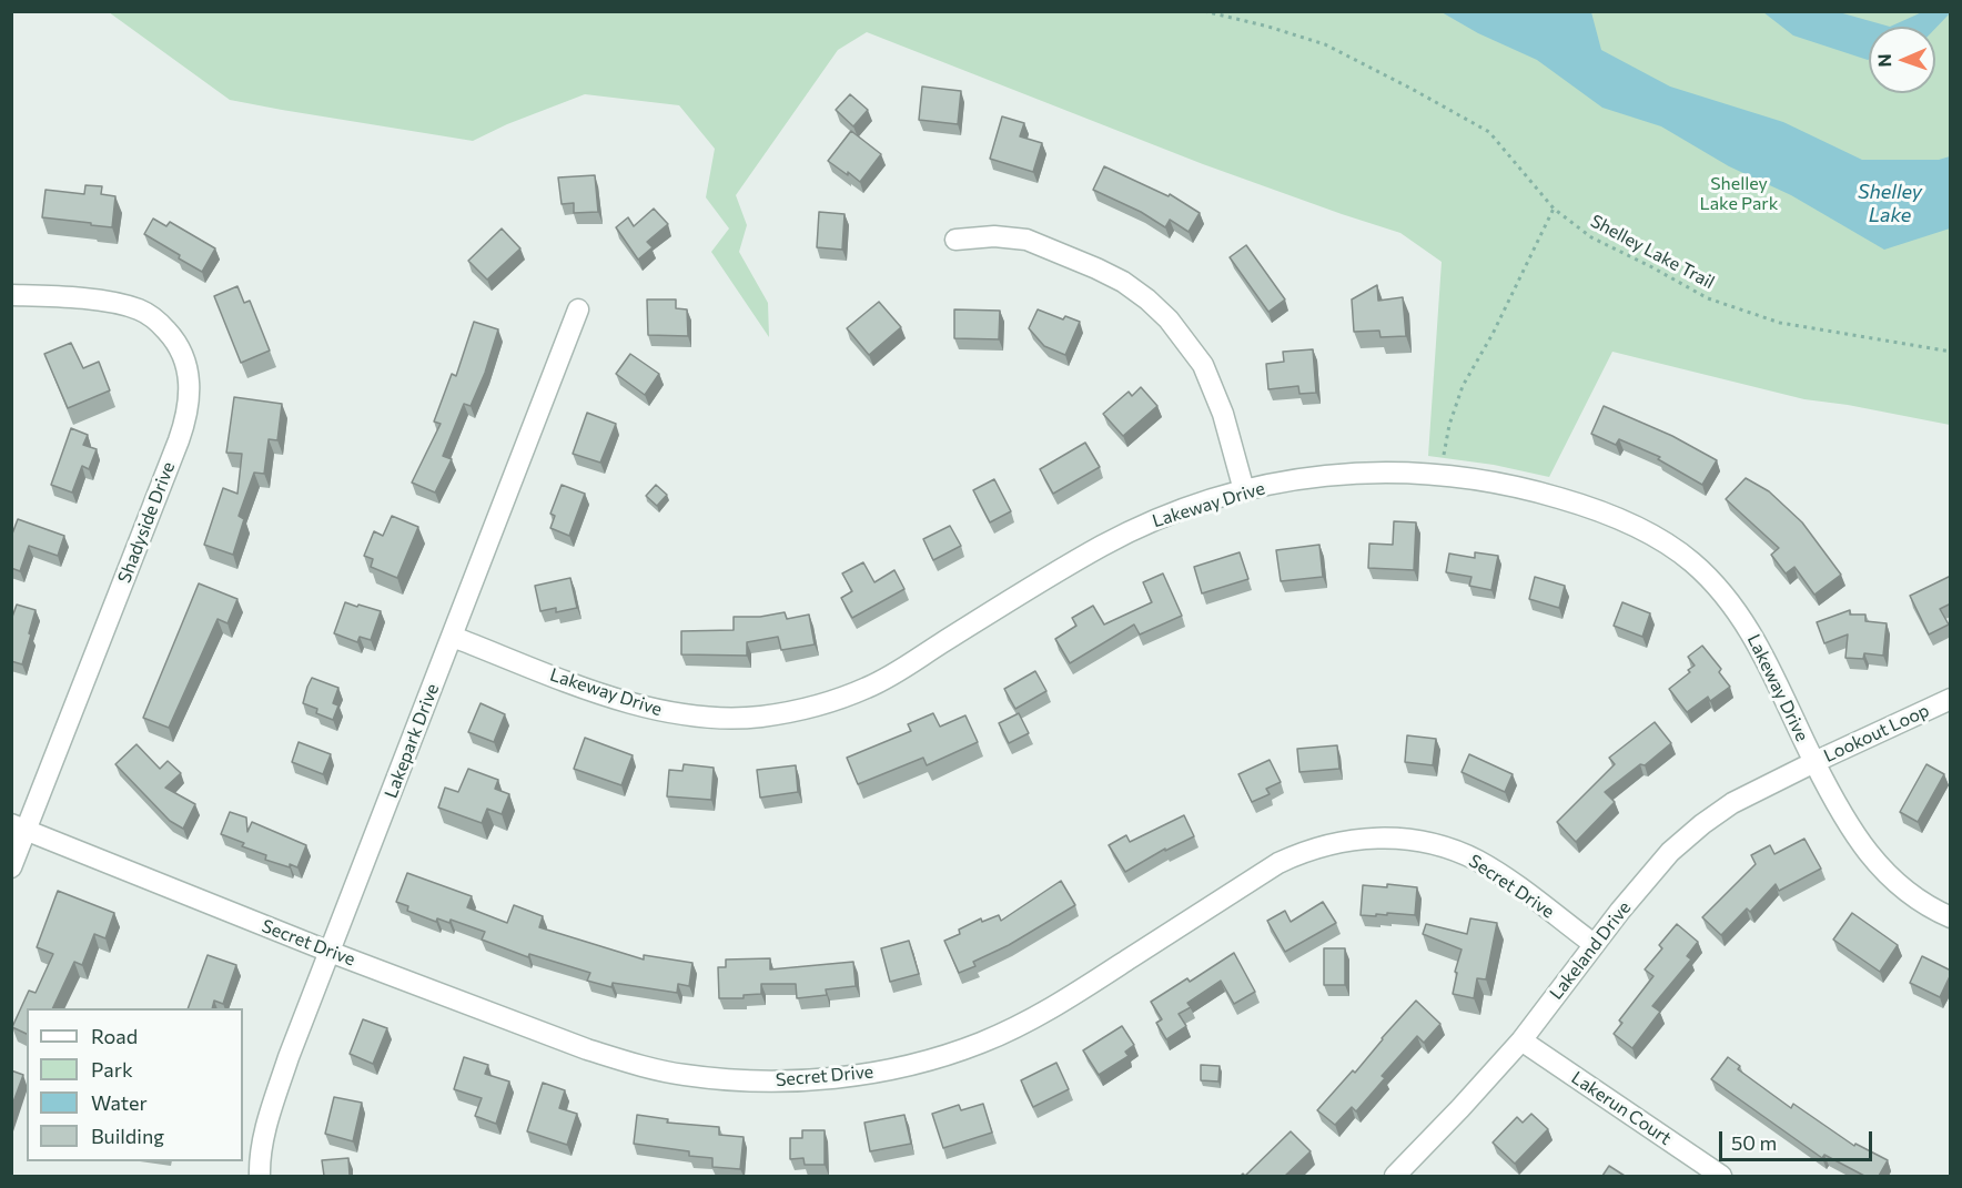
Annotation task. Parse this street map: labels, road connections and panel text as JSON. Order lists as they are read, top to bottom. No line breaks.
{"streets":{"street":["Lakeway Drive","Shadyside Drive","Lookout Loop","Lakepark Drive","Secret Drive","Lakeland Drive","Lakerun Court"],"path":["Shelley Lake Trail"]},"crossings":[["Lakeway Drive","Lookout Loop"],["Lakeway Drive","Lakepark Drive"],["Lakeway Drive","Lakeland Drive"],["Shadyside Drive","Secret Drive"],["Lookout Loop","Lakeland Drive"],["Lakepark Drive","Secret Drive"],["Secret Drive","Lakeland Drive"],["Lakeland Drive","Lakerun Court"]],"water":["Shelley Lake"],"parks":["Shelley Lake Park"],"legend":["Road","Park","Water","Building"],"scale_bar":"50 m","north":"left"}
